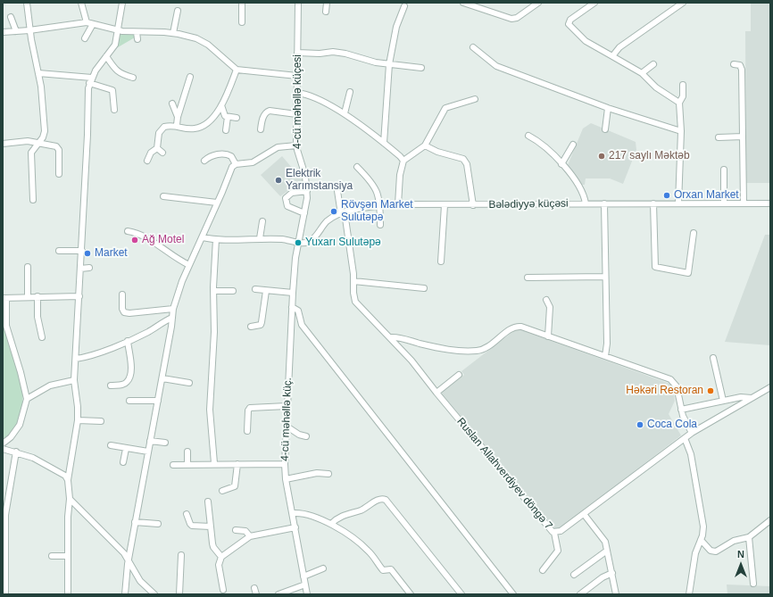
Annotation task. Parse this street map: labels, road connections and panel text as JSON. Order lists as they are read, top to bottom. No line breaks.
{"streets":{"street":["4-cü məhəllə küçesi","Bələdiyyə küçəsi","4-cü məhəllə küç.","Ruslan Allahverdiyev döngə 7"]},"crossings":[["4-cü məhəllə küçesi","Bələdiyyə küçəsi"],["4-cü məhəllə küçesi","4-cü məhəllə küç."],["Bələdiyyə küçəsi","4-cü məhəllə küç."],["Bələdiyyə küçəsi","Ruslan Allahverdiyev döngə 7"]],"places":["217 saylı Məktəb","Elektrik Yarımstansiya","Orxan Market","Rövşən Market Sulutəpə","Ağ Motel","Yuxarı Sulutəpə","Market","Həkəri Restoran","Coca Cola"],"north":"top"}
